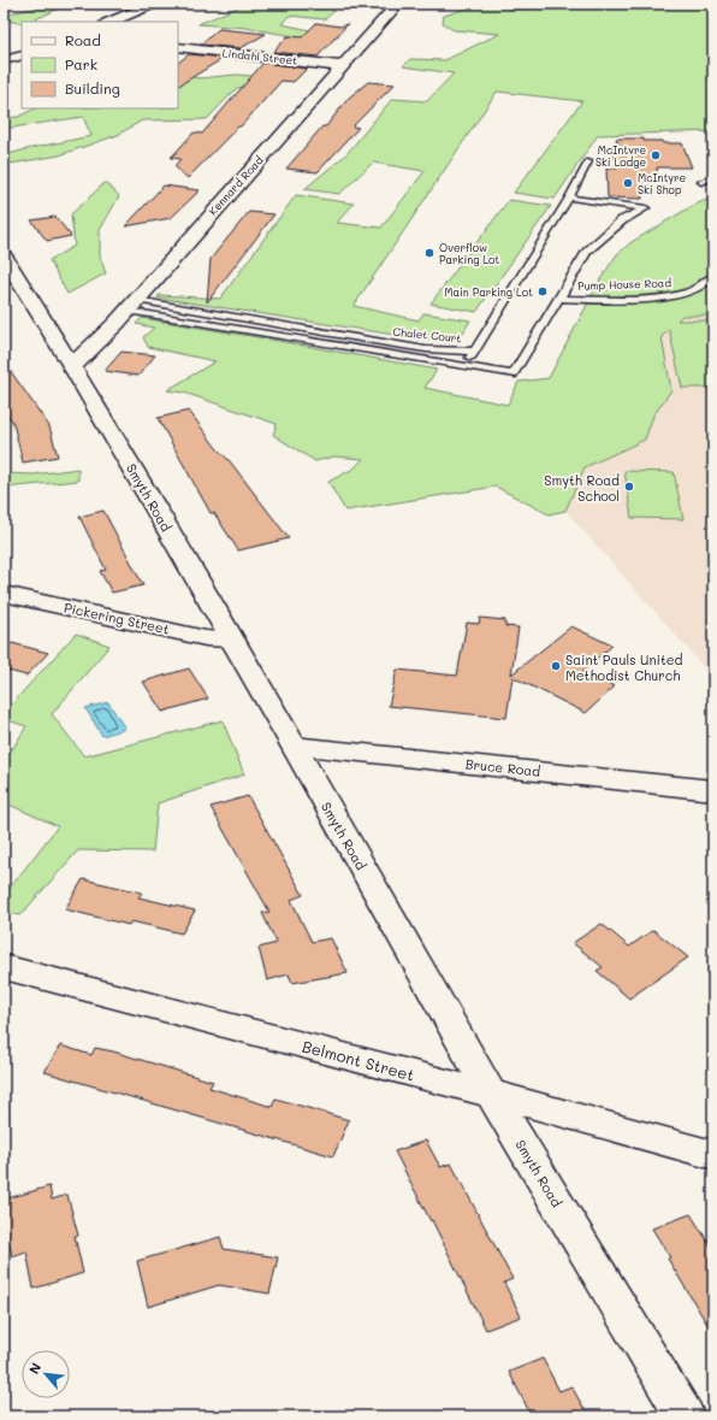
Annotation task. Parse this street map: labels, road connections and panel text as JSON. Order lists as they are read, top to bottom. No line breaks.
{"streets":{"street":["Lindahl Street","Kennard Road","Smyth Road","Pickering Street","Bruce Road","Belmont Street"],"lane":["Pump House Road","Chalet Court"]},"crossings":[["Lindahl Street","Kennard Road"],["Kennard Road","Chalet Court"],["Kennard Road","Smyth Road"],["Smyth Road","Pickering Street"],["Smyth Road","Bruce Road"],["Smyth Road","Belmont Street"]],"places":["McIntyre Ski Lodge","McIntyre Ski Shop","Overflow Parking Lot","Main Parking Lot","Smyth Road School","Saint Pauls United Methodist Church"],"legend":["Road","Park","Building"],"north":"top left"}
